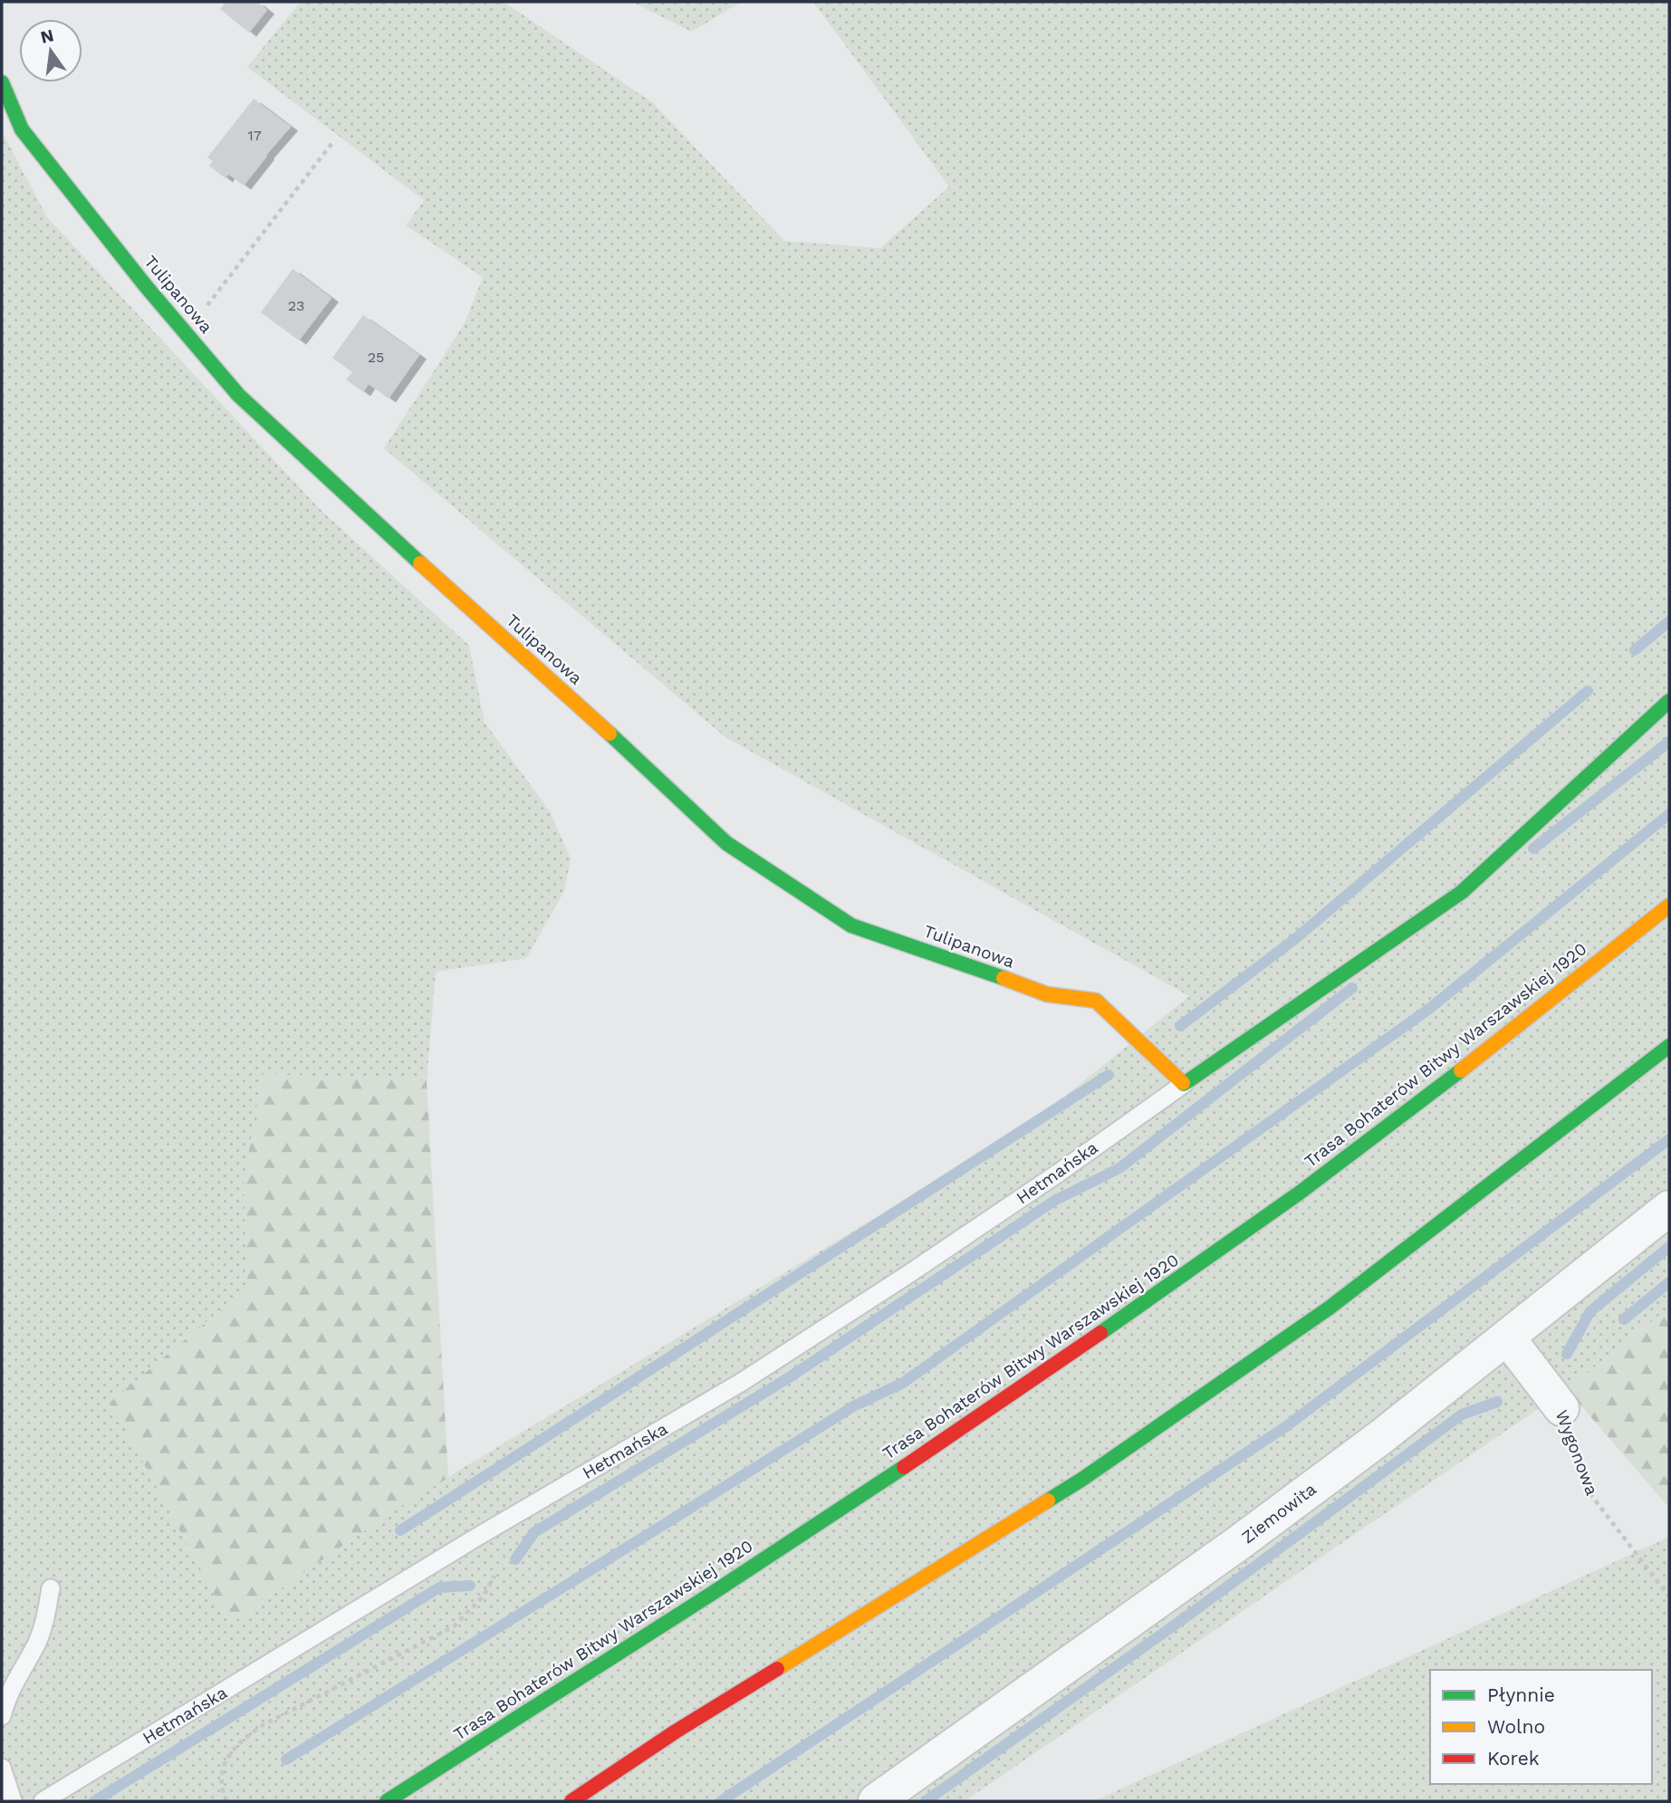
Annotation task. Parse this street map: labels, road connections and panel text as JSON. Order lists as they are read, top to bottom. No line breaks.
{"streets":{"main road":["Tulipanowa","Trasa Bohaterów Bitwy Warszawskiej 1920"],"street":["Wygonowa","Ziemowita"],"lane":["Hetmańska"]},"crossings":[["Tulipanowa","Hetmańska"],["Wygonowa","Ziemowita"]],"house_numbers":["17","23","25"],"legend":["Płynnie","Wolno","Korek"],"north":"top"}
